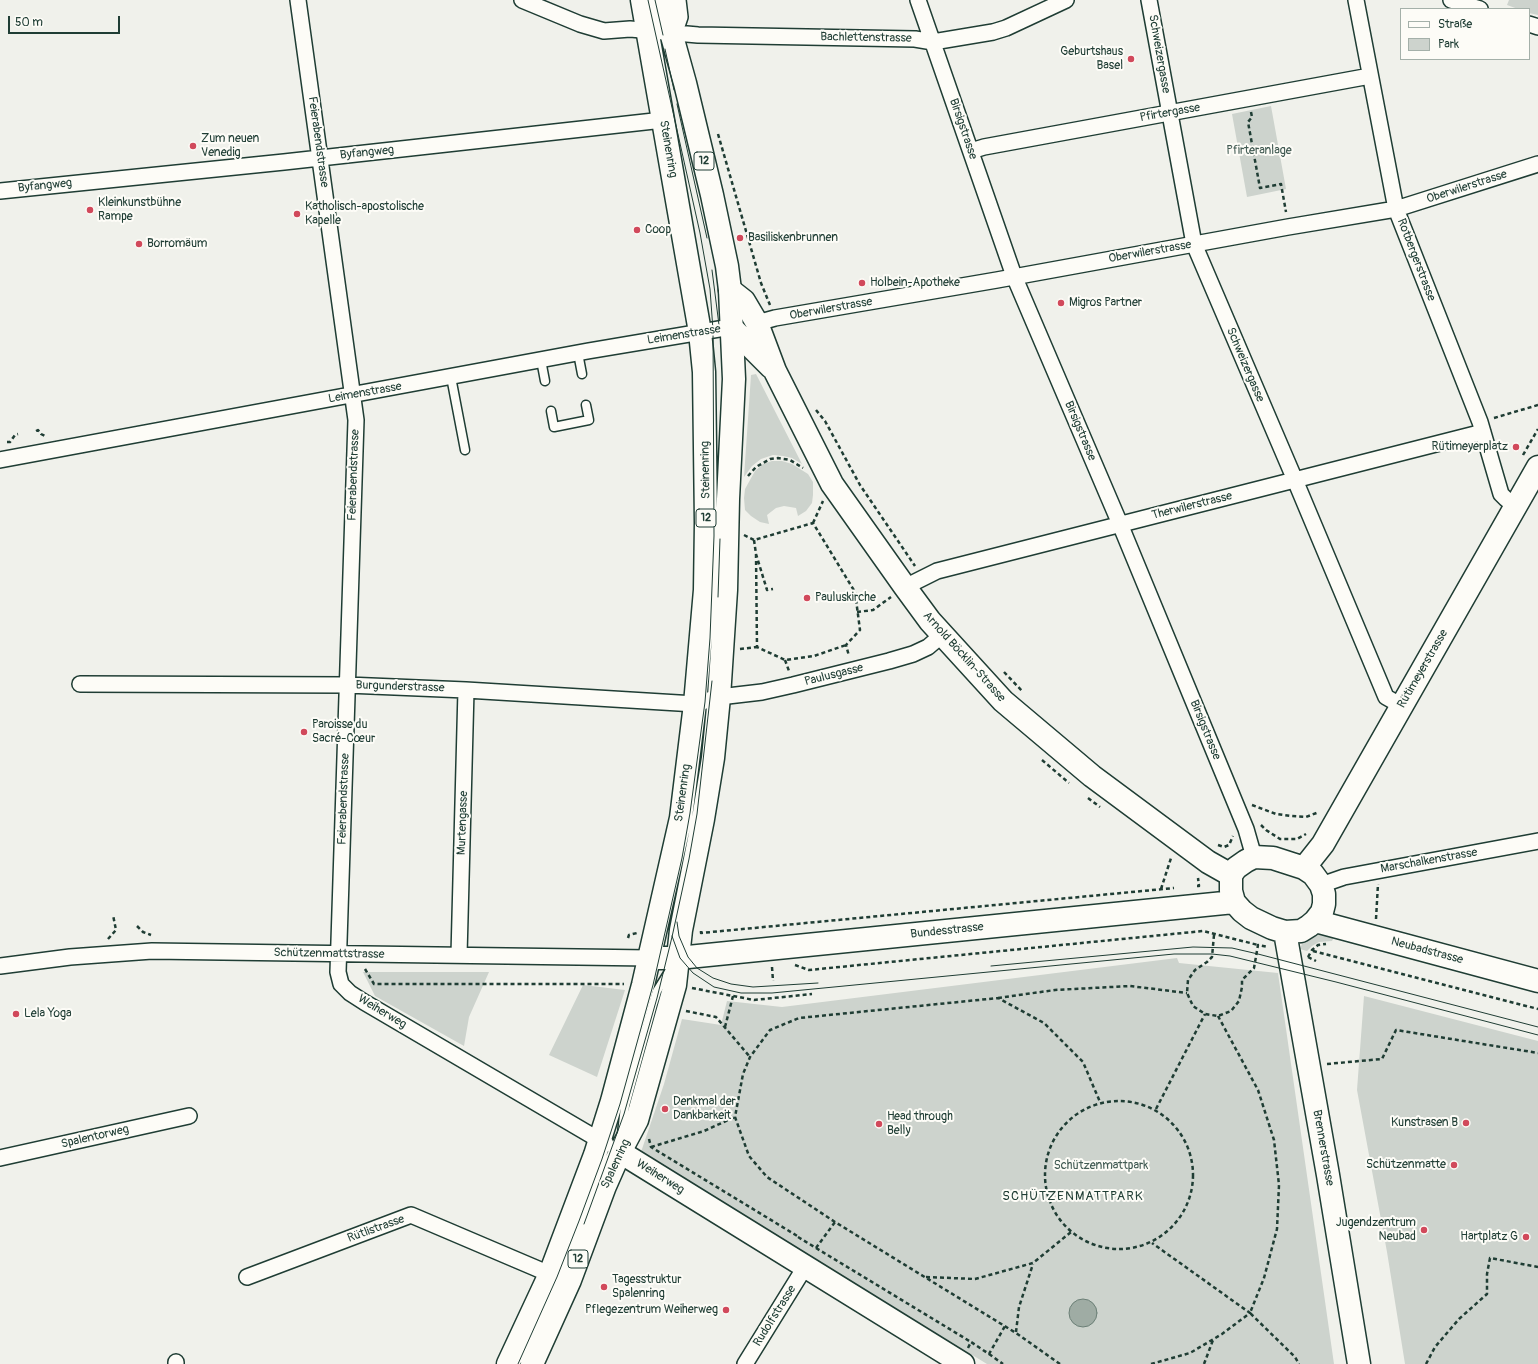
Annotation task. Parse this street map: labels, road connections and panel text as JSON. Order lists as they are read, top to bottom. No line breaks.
{"streets":{"main road":["Steinenring","12","Arnold Böcklin-Strasse","Rütimeyerstrasse","Bundesstrasse","Neubadstrasse","Weiherweg","Brennerstrasse","Spalenring"],"street":["Bachlettenstrasse","Schweizergasse","Pfirtergasse","Birsigstrasse","Feierabendstrasse","Byfangweg","Oberwilerstrasse","Rotbergerstrasse","Leimenstrasse","Therwilerstrasse","Paulusgasse","Burgunderstrasse","Murtengasse","Marschalkenstrasse","Schützenmattstrasse","Spalentorweg","Rütlistrasse","Rudolfstrasse"]},"crossings":[["Bachlettenstrasse","Birsigstrasse"],["Bachlettenstrasse","Steinenring"],["Bachlettenstrasse","12"],["Schweizergasse","Pfirtergasse"],["Schweizergasse","Oberwilerstrasse"],["Schweizergasse","Therwilerstrasse"],["Schweizergasse","Rütimeyerstrasse"],["Pfirtergasse","Birsigstrasse"],["Pfirtergasse","Rotbergerstrasse"],["Birsigstrasse","Oberwilerstrasse"],["Birsigstrasse","Therwilerstrasse"],["Feierabendstrasse","Byfangweg"],["Feierabendstrasse","Leimenstrasse"],["Feierabendstrasse","Burgunderstrasse"],["Feierabendstrasse","Schützenmattstrasse"],["Feierabendstrasse","Weiherweg"],["Steinenring","Byfangweg"],["Steinenring","12"],["Steinenring","Leimenstrasse"],["Steinenring","Arnold Böcklin-Strasse"],["Steinenring","Paulusgasse"],["Steinenring","Burgunderstrasse"],["Steinenring","Bundesstrasse"],["Steinenring","Schützenmattstrasse"],["Steinenring","Spalenring"],["Oberwilerstrasse","Rotbergerstrasse"],["Oberwilerstrasse","Arnold Böcklin-Strasse"],["Rotbergerstrasse","Therwilerstrasse"],["Rotbergerstrasse","Rütimeyerstrasse"],["Leimenstrasse","Arnold Böcklin-Strasse"],["Therwilerstrasse","Arnold Böcklin-Strasse"],["Arnold Böcklin-Strasse","Paulusgasse"],["Paulusgasse","Burgunderstrasse"],["Burgunderstrasse","Murtengasse"],["Murtengasse","Schützenmattstrasse"],["Bundesstrasse","Schützenmattstrasse"],["Bundesstrasse","Spalenring"],["Schützenmattstrasse","Weiherweg"],["Schützenmattstrasse","Spalenring"],["Weiherweg","Spalenring"],["Weiherweg","Rudolfstrasse"],["Spalenring","Rütlistrasse"]],"districts":["SCHÜTZENMATTPARK"],"parks":["Pfirteranlage","Schützenmattpark"],"places":["Geburtshaus Basel","Zum neuen Venedig","Kleinkunstbühne Rampe","Katholisch-apostolische Kapelle","Coop","Basiliskenbrunnen","Borromäum","Holbein-Apotheke","Migros Partner","Rütimeyerplatz","Pauluskirche","Paroisse du Sacré-Cœur","Lela Yoga","Denkmal der Dankbarkeit","Kunstrasen B","Head through Belly","Schützenmatte","Jugendzentrum Neubad","Hartplatz G","Tagesstruktur Spalenring","Pflegezentrum Weiherweg"],"legend":["Straße","Park"],"scale_bar":"50 m"}
